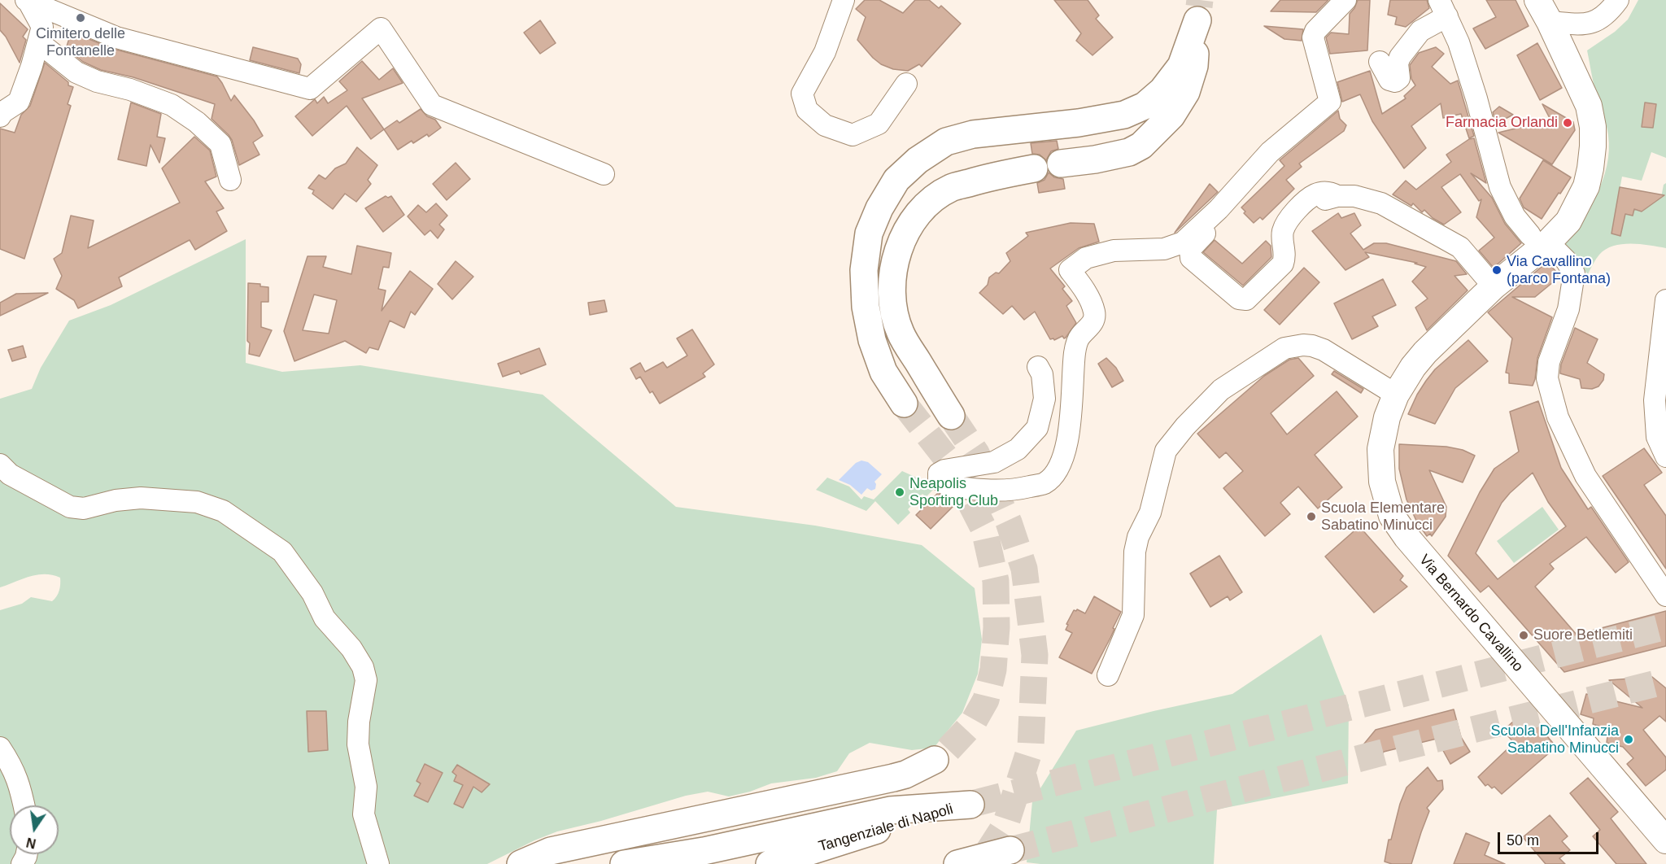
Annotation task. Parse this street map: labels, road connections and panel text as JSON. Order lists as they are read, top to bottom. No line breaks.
{"streets":{"highway":["Tangenziale di Napoli"],"main road":["Via Bernardo Cavallino"]},"places":["Cimitero delle Fontanelle","Farmacia Orlandi","Via Cavallino (parco Fontana)","Neapolis Sporting Club","Scuola Elementare Sabatino Minucci","Suore Betlemiti","Scuola Dell'Infanzia Sabatino Minucci"],"scale_bar":"50 m","north":"bottom"}
